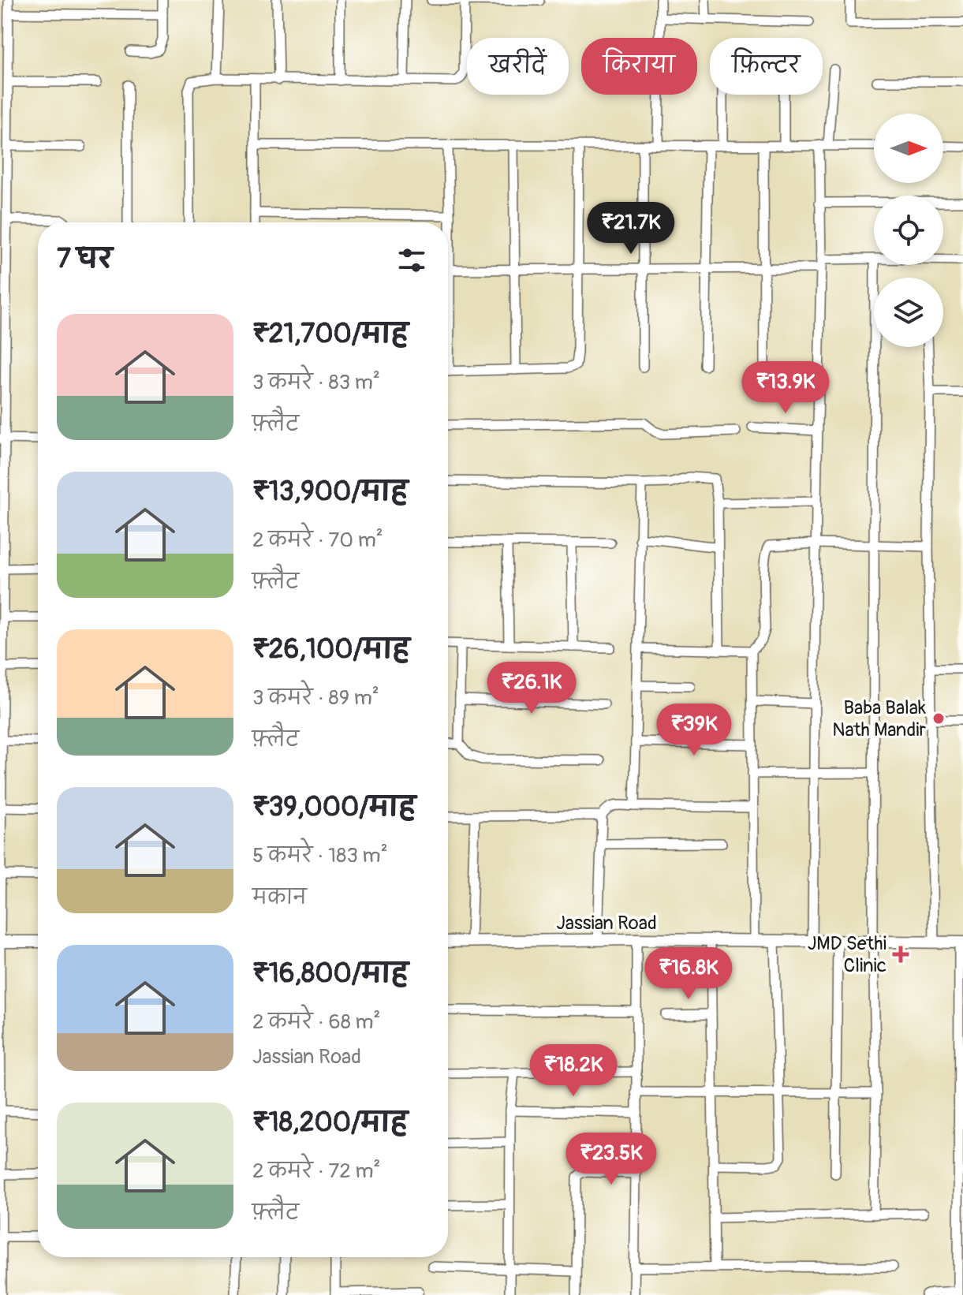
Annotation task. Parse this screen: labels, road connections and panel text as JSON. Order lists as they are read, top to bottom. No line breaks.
{"streets":{"street":["Jassian Road"]},"places":{"other":["Baba Balak Nath Mandir"],"health":["JMD Sethi Clinic"]},"north":"right","page":{"chip":["खरीदें","किराया","फ़िल्टर"],"price":["₹21.7K","₹13.9K","₹26.1K","₹39K","₹16.8K","₹18.2K","₹23.5K"],"heading":"7 घर","list":[{"name":"₹21,700/माह","note":"3 कमरे · 83 m² · फ़्लैट"},{"name":"₹13,900/माह","note":"2 कमरे · 70 m² · फ़्लैट"},{"name":"₹26,100/माह","note":"3 कमरे · 89 m² · फ़्लैट"},{"name":"₹39,000/माह","note":"5 कमरे · 183 m² · मकान"},{"name":"₹16,800/माह","note":"2 कमरे · 68 m² · Jassian Road"},{"name":"₹18,200/माह","note":"2 कमरे · 72 m² · फ़्लैट"}]}}
